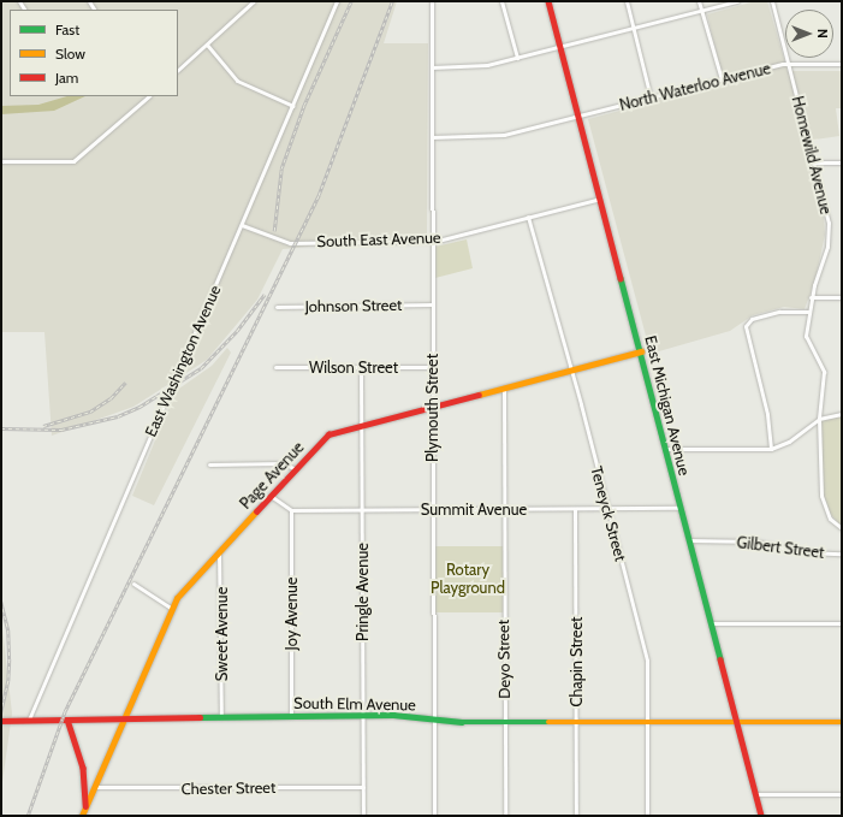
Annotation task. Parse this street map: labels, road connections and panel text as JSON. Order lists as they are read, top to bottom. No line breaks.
{"streets":{"street":["North Waterloo Avenue","Homewild Avenue","South East Avenue","Johnson Street","East Washington Avenue","Wilson Street","East Michigan Avenue","Plymouth Street","Page Avenue","Summit Avenue","Teneyck Street","Gilbert Street","Pringle Avenue","Joy Avenue","Sweet Avenue","Deyo Street","Chapin Street","South Elm Avenue","Chester Street"]},"crossings":[["North Waterloo Avenue","Homewild Avenue"],["North Waterloo Avenue","East Michigan Avenue"],["North Waterloo Avenue","Plymouth Street"],["South East Avenue","East Washington Avenue"],["South East Avenue","East Michigan Avenue"],["South East Avenue","Plymouth Street"],["South East Avenue","Teneyck Street"],["Johnson Street","Plymouth Street"],["East Washington Avenue","South Elm Avenue"],["Wilson Street","Plymouth Street"],["Wilson Street","Pringle Avenue"],["East Michigan Avenue","Page Avenue"],["East Michigan Avenue","Summit Avenue"],["East Michigan Avenue","Gilbert Street"],["East Michigan Avenue","South Elm Avenue"],["Plymouth Street","Page Avenue"],["Plymouth Street","Summit Avenue"],["Plymouth Street","South Elm Avenue"],["Page Avenue","Teneyck Street"],["Page Avenue","Pringle Avenue"],["Page Avenue","Sweet Avenue"],["Page Avenue","Deyo Street"],["Page Avenue","South Elm Avenue"],["Page Avenue","Chester Street"],["Summit Avenue","Teneyck Street"],["Summit Avenue","Pringle Avenue"],["Summit Avenue","Joy Avenue"],["Summit Avenue","Deyo Street"],["Summit Avenue","Chapin Street"],["Teneyck Street","South Elm Avenue"],["Pringle Avenue","South Elm Avenue"],["Pringle Avenue","Chester Street"],["Joy Avenue","South Elm Avenue"],["Sweet Avenue","South Elm Avenue"],["Deyo Street","South Elm Avenue"],["Chapin Street","South Elm Avenue"]],"parks":["Rotary Playground"],"legend":["Fast","Slow","Jam"],"north":"right"}
